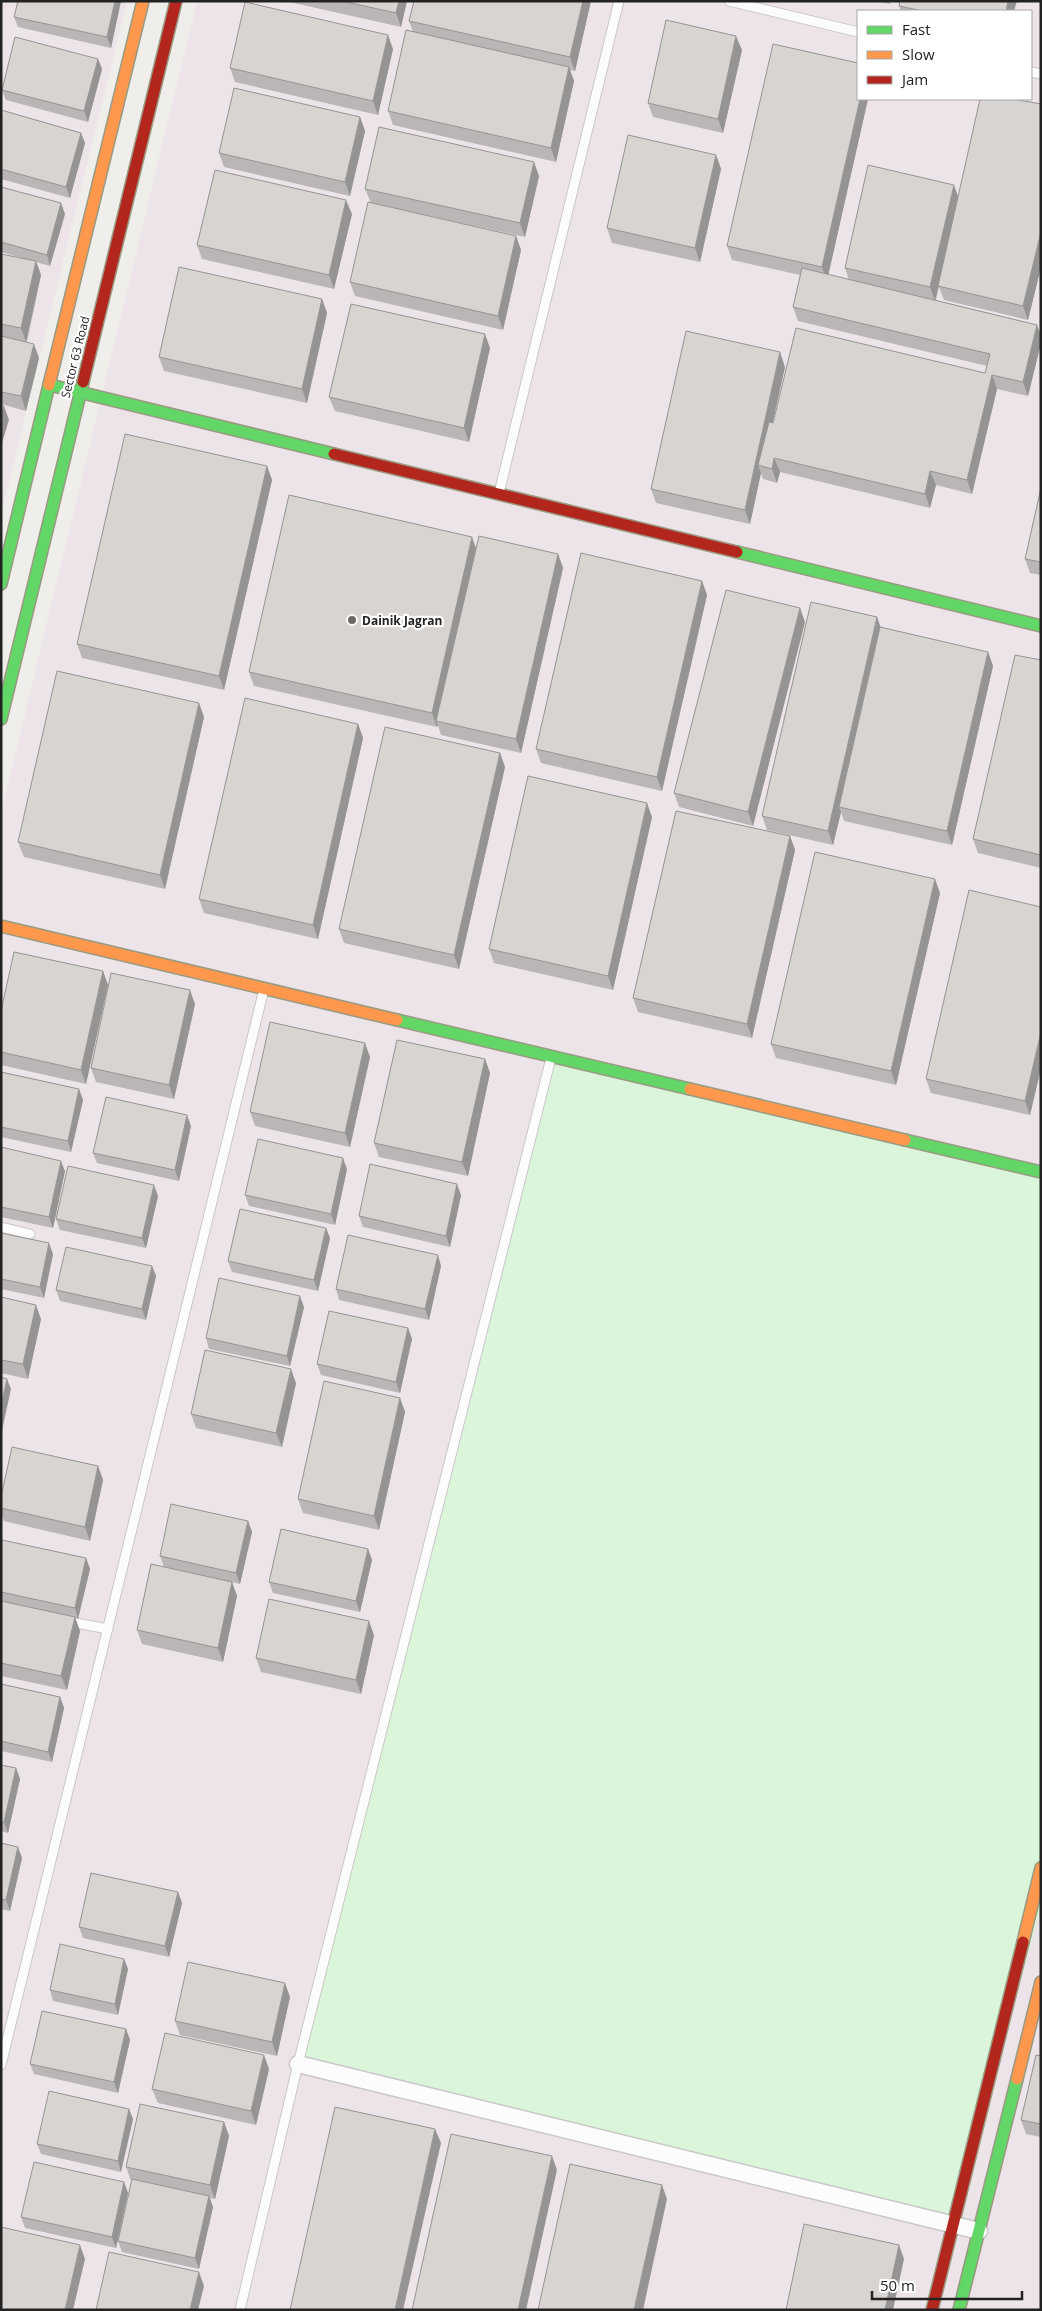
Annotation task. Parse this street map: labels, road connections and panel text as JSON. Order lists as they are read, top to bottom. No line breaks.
{"streets":{"street":["Sector 63 Road"]},"places":["Dainik Jagran"],"legend":["Fast","Slow","Jam"],"scale_bar":"50 m"}
